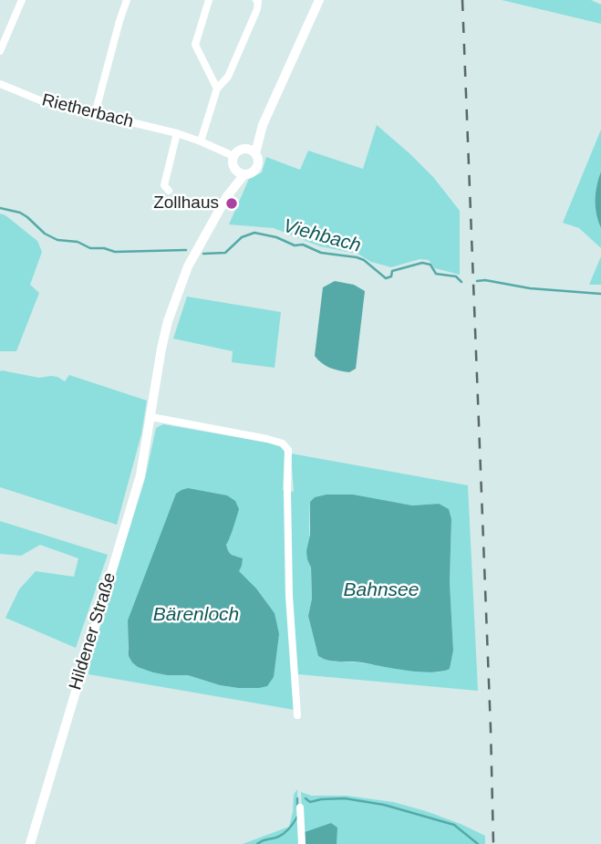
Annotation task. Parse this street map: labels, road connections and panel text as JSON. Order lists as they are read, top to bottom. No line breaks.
{"streets":{"main road":["Hildener Straße"],"street":["Rietherbach"]},"crossings":[["Rietherbach","Hildener Straße"]],"water":["Viehbach","Bahnsee","Bärenloch"],"places":["Zollhaus"]}
